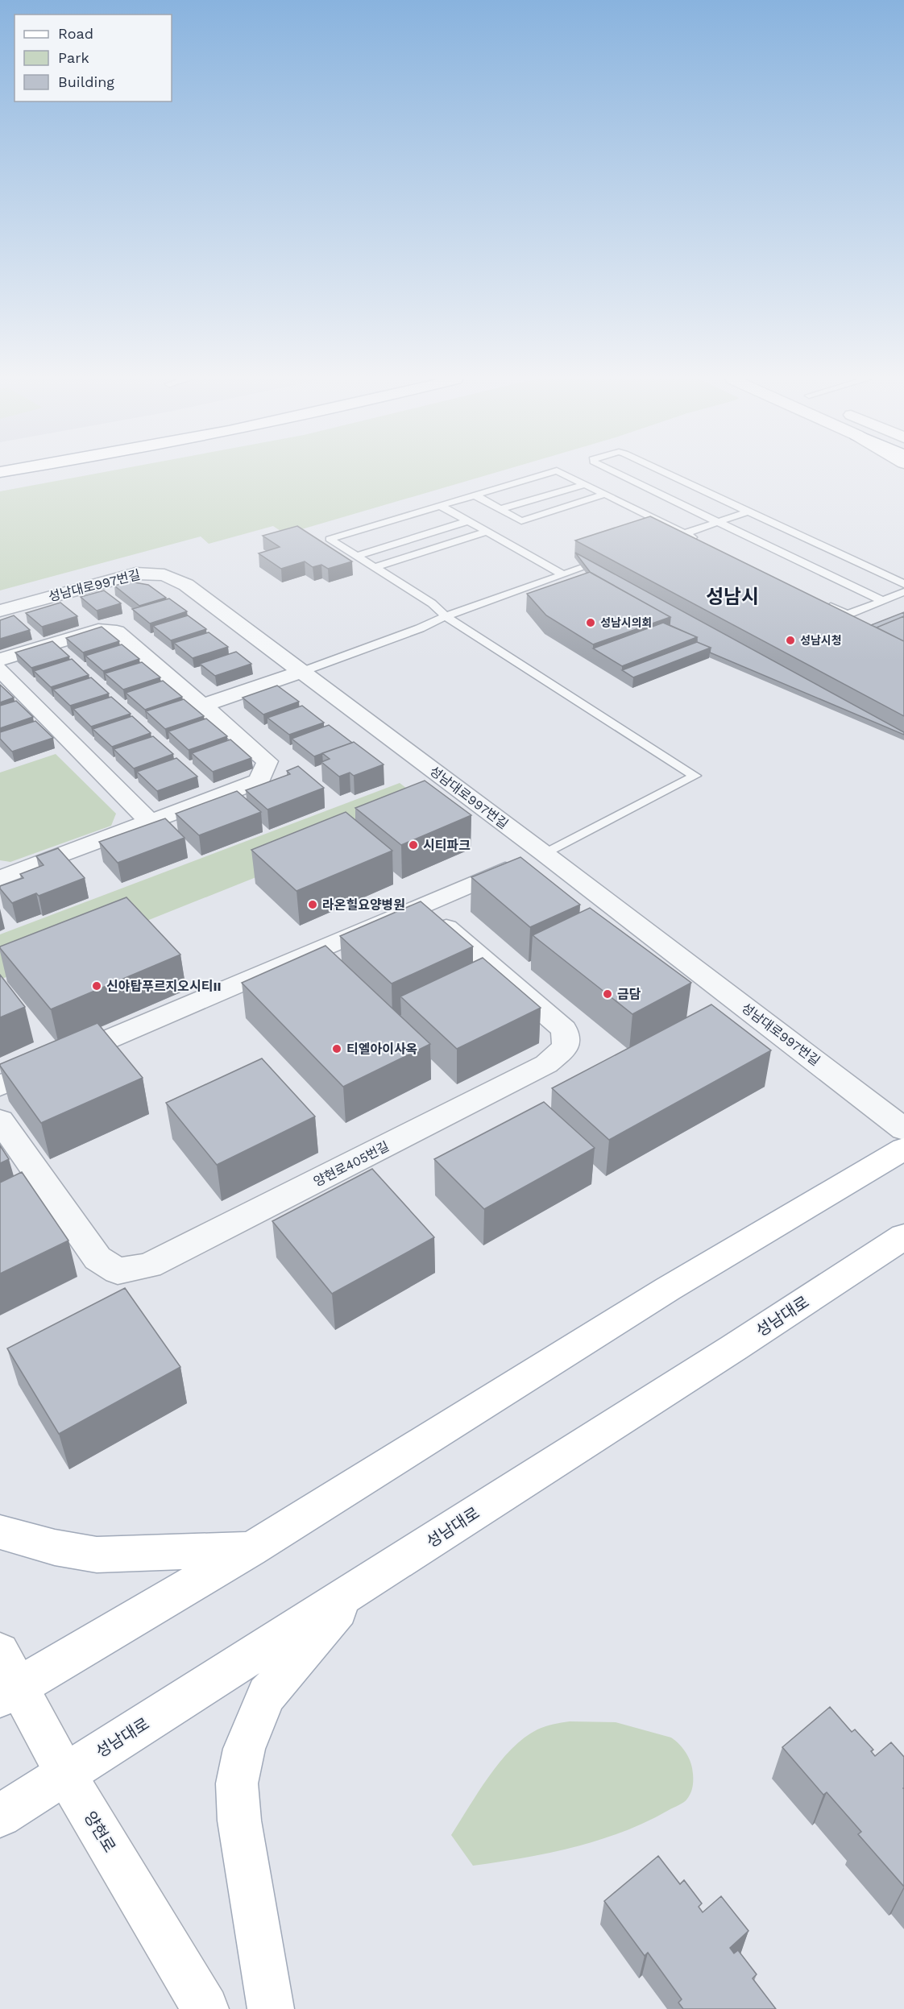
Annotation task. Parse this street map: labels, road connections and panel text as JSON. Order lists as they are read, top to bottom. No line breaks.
{"streets":{"main road":["성남대로","양현로"],"street":["성남대로997번길","양현로405번길"]},"crossings":[["성남대로","양현로"]],"districts":["성남시"],"places":["성남시의회","성남시청","시티파크","라온힐요양병원","신야탑푸르지오시티II","금담","티엘아이사옥"],"legend":["Road","Park","Building"]}
